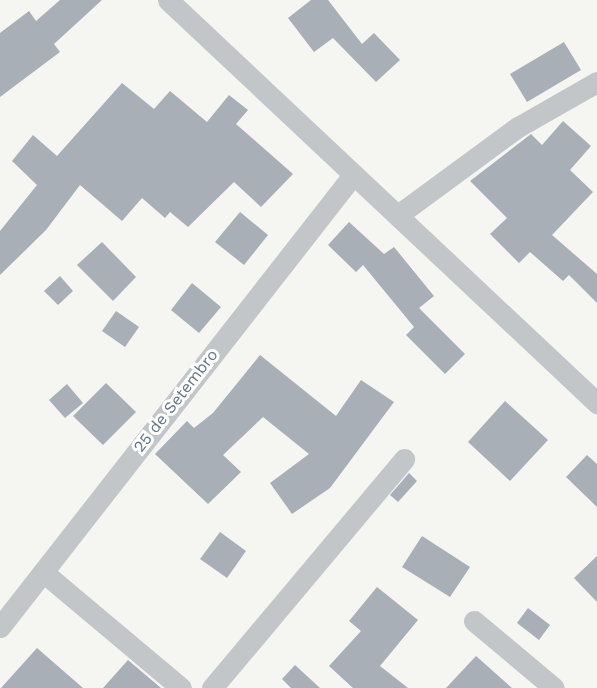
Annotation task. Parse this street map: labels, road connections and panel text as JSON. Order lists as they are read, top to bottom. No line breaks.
{"streets":{"street":["25 de Setembro"]}}
